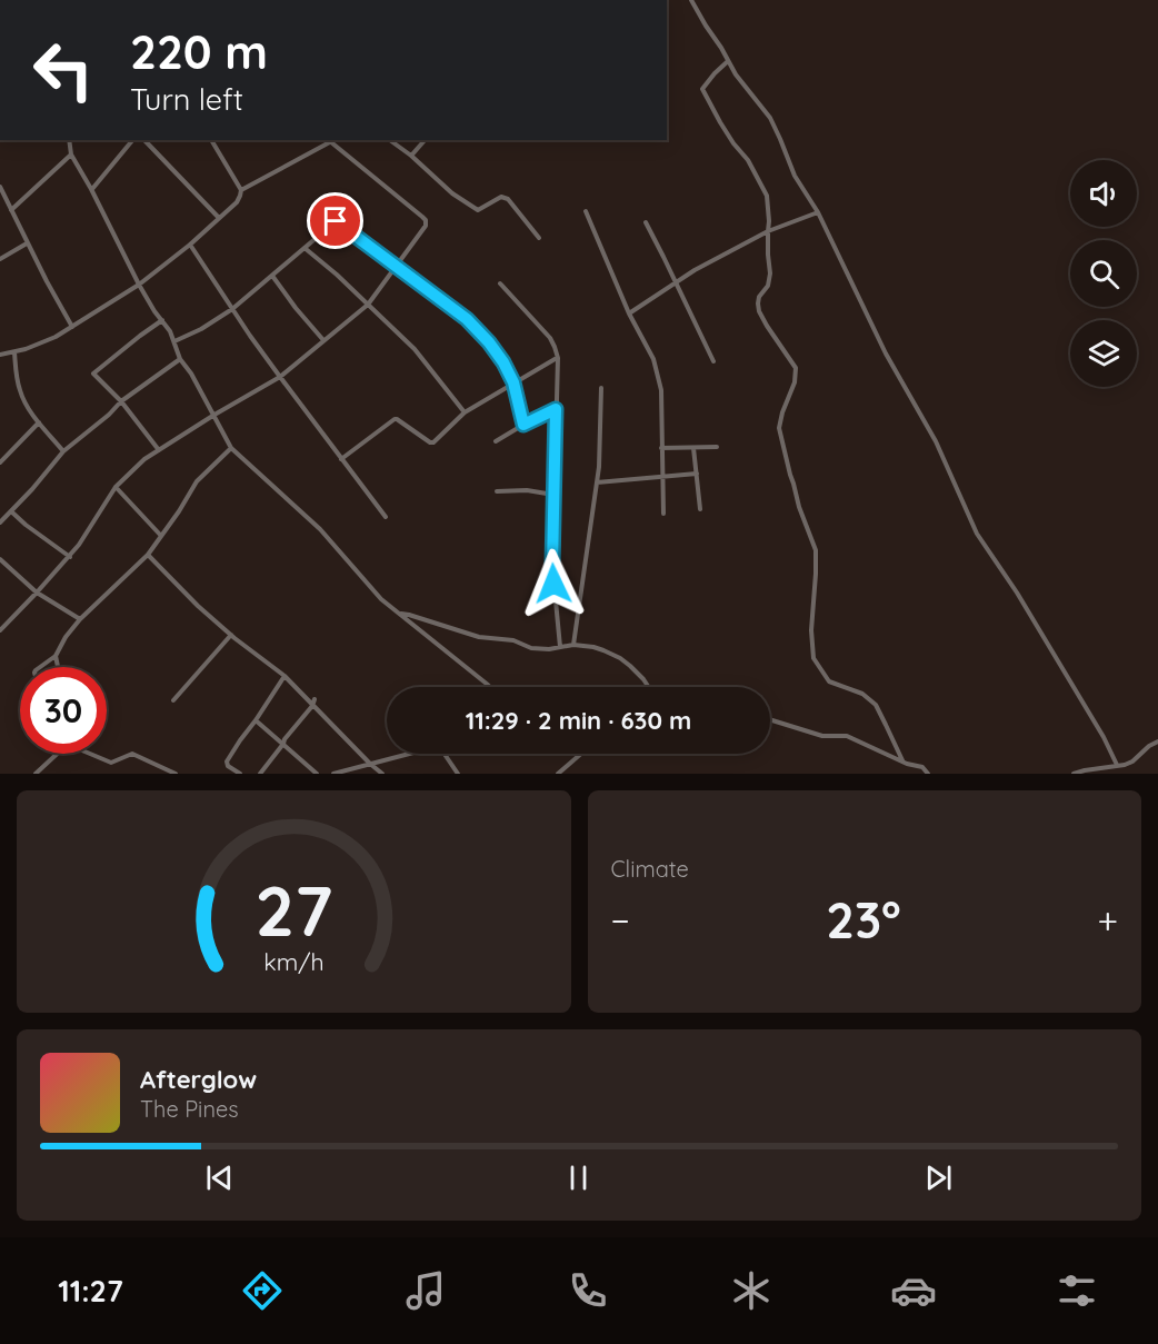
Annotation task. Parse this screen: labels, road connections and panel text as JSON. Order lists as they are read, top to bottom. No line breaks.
{"page":{"turn":["220 m","Turn left"],"limit":"30","trip":"11:29 · 2 min · 630 m","tile":"Climate","heat":["−","23°","+"],"song":["Afterglow","The Pines"],"tabs":"11:27","gauge":["27","km/h"]}}
